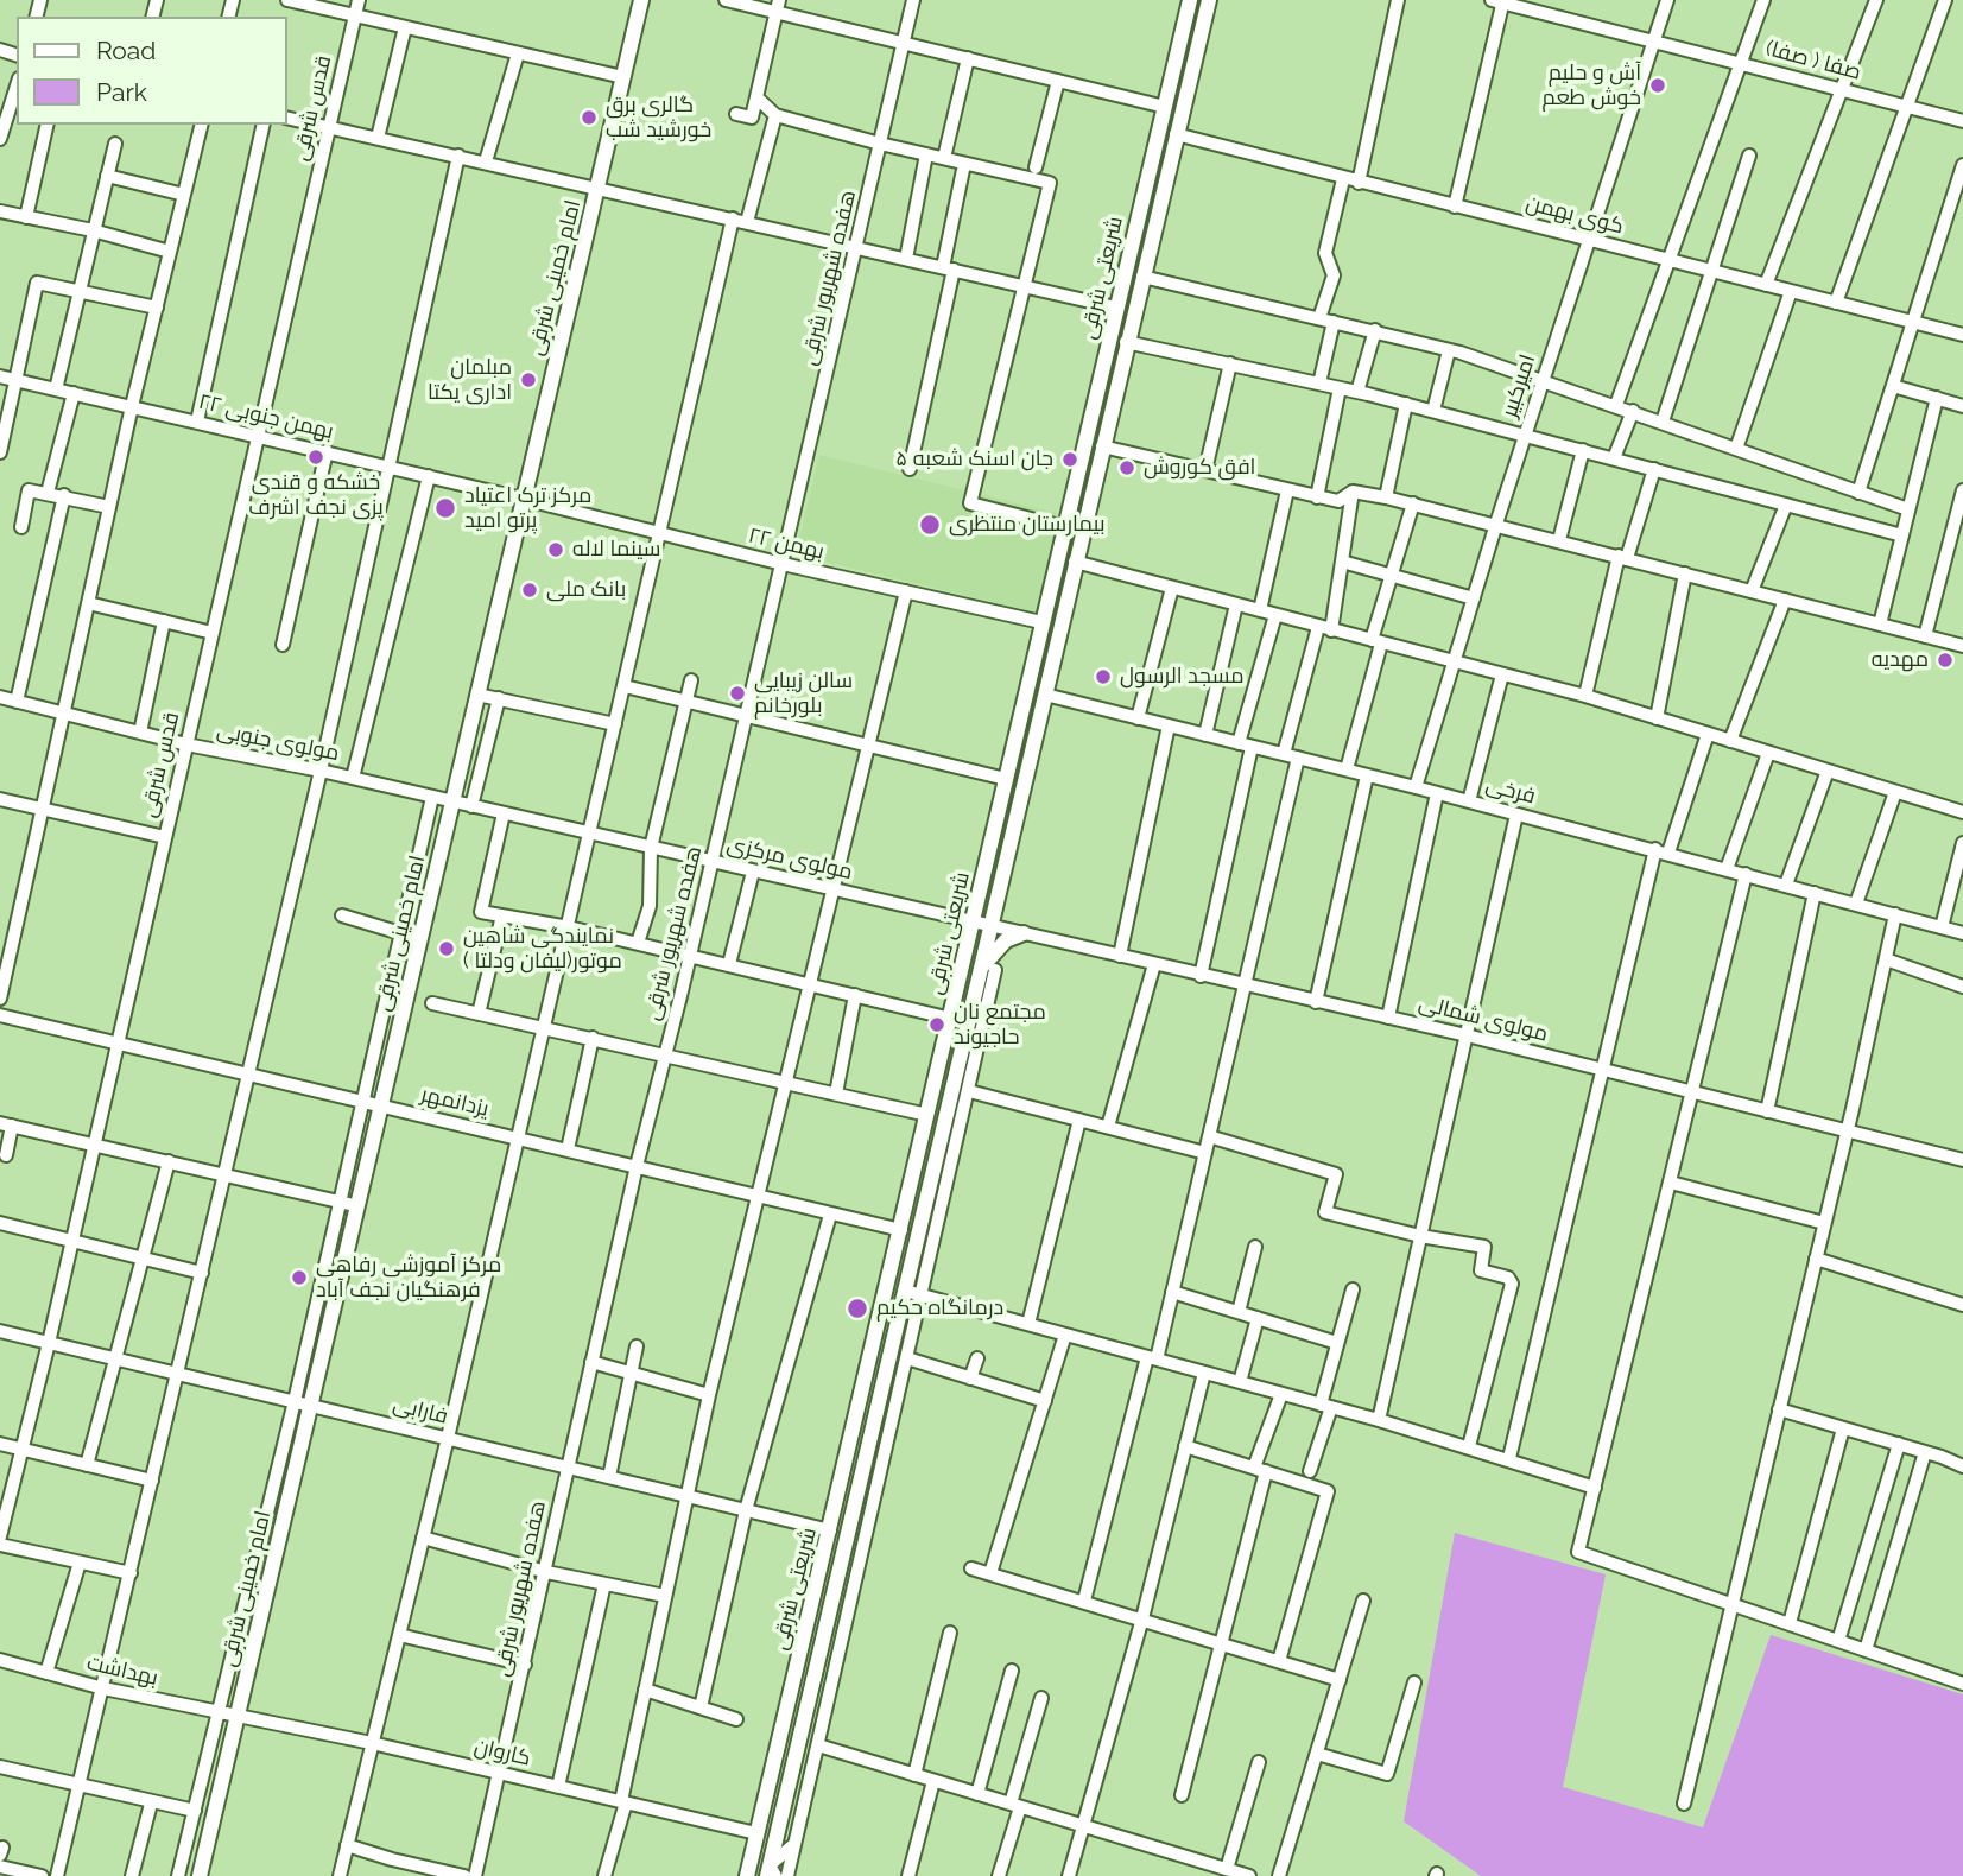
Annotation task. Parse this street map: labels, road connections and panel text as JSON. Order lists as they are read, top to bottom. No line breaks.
{"streets":{"main road":["امام خمینی شرقی","شریعتی شرقی"],"street":["صفا ( صفا)","قدس شرقی","کوی بهمن","هفده شهریور شرقی","امیرکبیر","۲۲ بهمن جنوبی","۲۲ بهمن","مولوی جنوبی","فرخی","مولوی مرکزی","مولوی شمالی","یزدانمهر","فارابی","بهداشت","کاروان"]},"crossings":[["صفا ( صفا)","امیرکبیر"],["قدس شرقی","۲۲ بهمن جنوبی"],["قدس شرقی","مولوی جنوبی"],["قدس شرقی","یزدانمهر"],["قدس شرقی","فارابی"],["کوی بهمن","شریعتی شرقی"],["کوی بهمن","امیرکبیر"],["امام خمینی شرقی","۲۲ بهمن جنوبی"],["امام خمینی شرقی","۲۲ بهمن"],["امام خمینی شرقی","مولوی جنوبی"],["امام خمینی شرقی","مولوی مرکزی"],["امام خمینی شرقی","یزدانمهر"],["امام خمینی شرقی","فارابی"],["امام خمینی شرقی","بهداشت"],["امام خمینی شرقی","کاروان"],["هفده شهریور شرقی","۲۲ بهمن"],["هفده شهریور شرقی","مولوی مرکزی"],["هفده شهریور شرقی","یزدانمهر"],["هفده شهریور شرقی","فارابی"],["هفده شهریور شرقی","کاروان"],["شریعتی شرقی","۲۲ بهمن"],["شریعتی شرقی","فرخی"],["شریعتی شرقی","مولوی مرکزی"],["شریعتی شرقی","مولوی شمالی"],["شریعتی شرقی","یزدانمهر"],["شریعتی شرقی","فارابی"],["شریعتی شرقی","کاروان"],["امیرکبیر","فرخی"],["۲۲ بهمن جنوبی","۲۲ بهمن"],["مولوی جنوبی","مولوی مرکزی"],["مولوی مرکزی","مولوی شمالی"],["بهداشت","کاروان"]],"places":["آش و حلیم خوش طعم","گالری برق خورشید شب","مبلمان اداری یکتا","خشکه و قندی پزی نجف اشرف","جان اسنک شعبه ۵","افق کوروش","مرکز ترک اعتیاد پرتو امید","بیمارستان منتظری","سینما لاله","بانک ملی","مهدیه","مسجد الرسول","سالن زیبایی بلورخانم","نمایندگی شاهین موتور(لیفان ودلتا )","مجتمع نان حاجیوند","مرکز آموزشی رفاهی فرهنگیان نجف آباد","درمانگاه حکیم"],"legend":["Road","Park"]}
